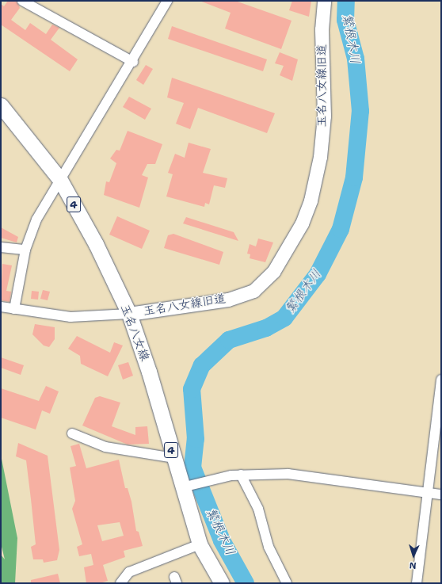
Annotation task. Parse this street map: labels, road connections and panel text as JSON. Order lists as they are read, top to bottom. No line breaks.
{"streets":{"main road":["4","玉名八女線"],"street":["玉名八女線旧道"]},"crossings":[["玉名八女線旧道","玉名八女線"]],"water":["繁根木川"],"north":"bottom"}
